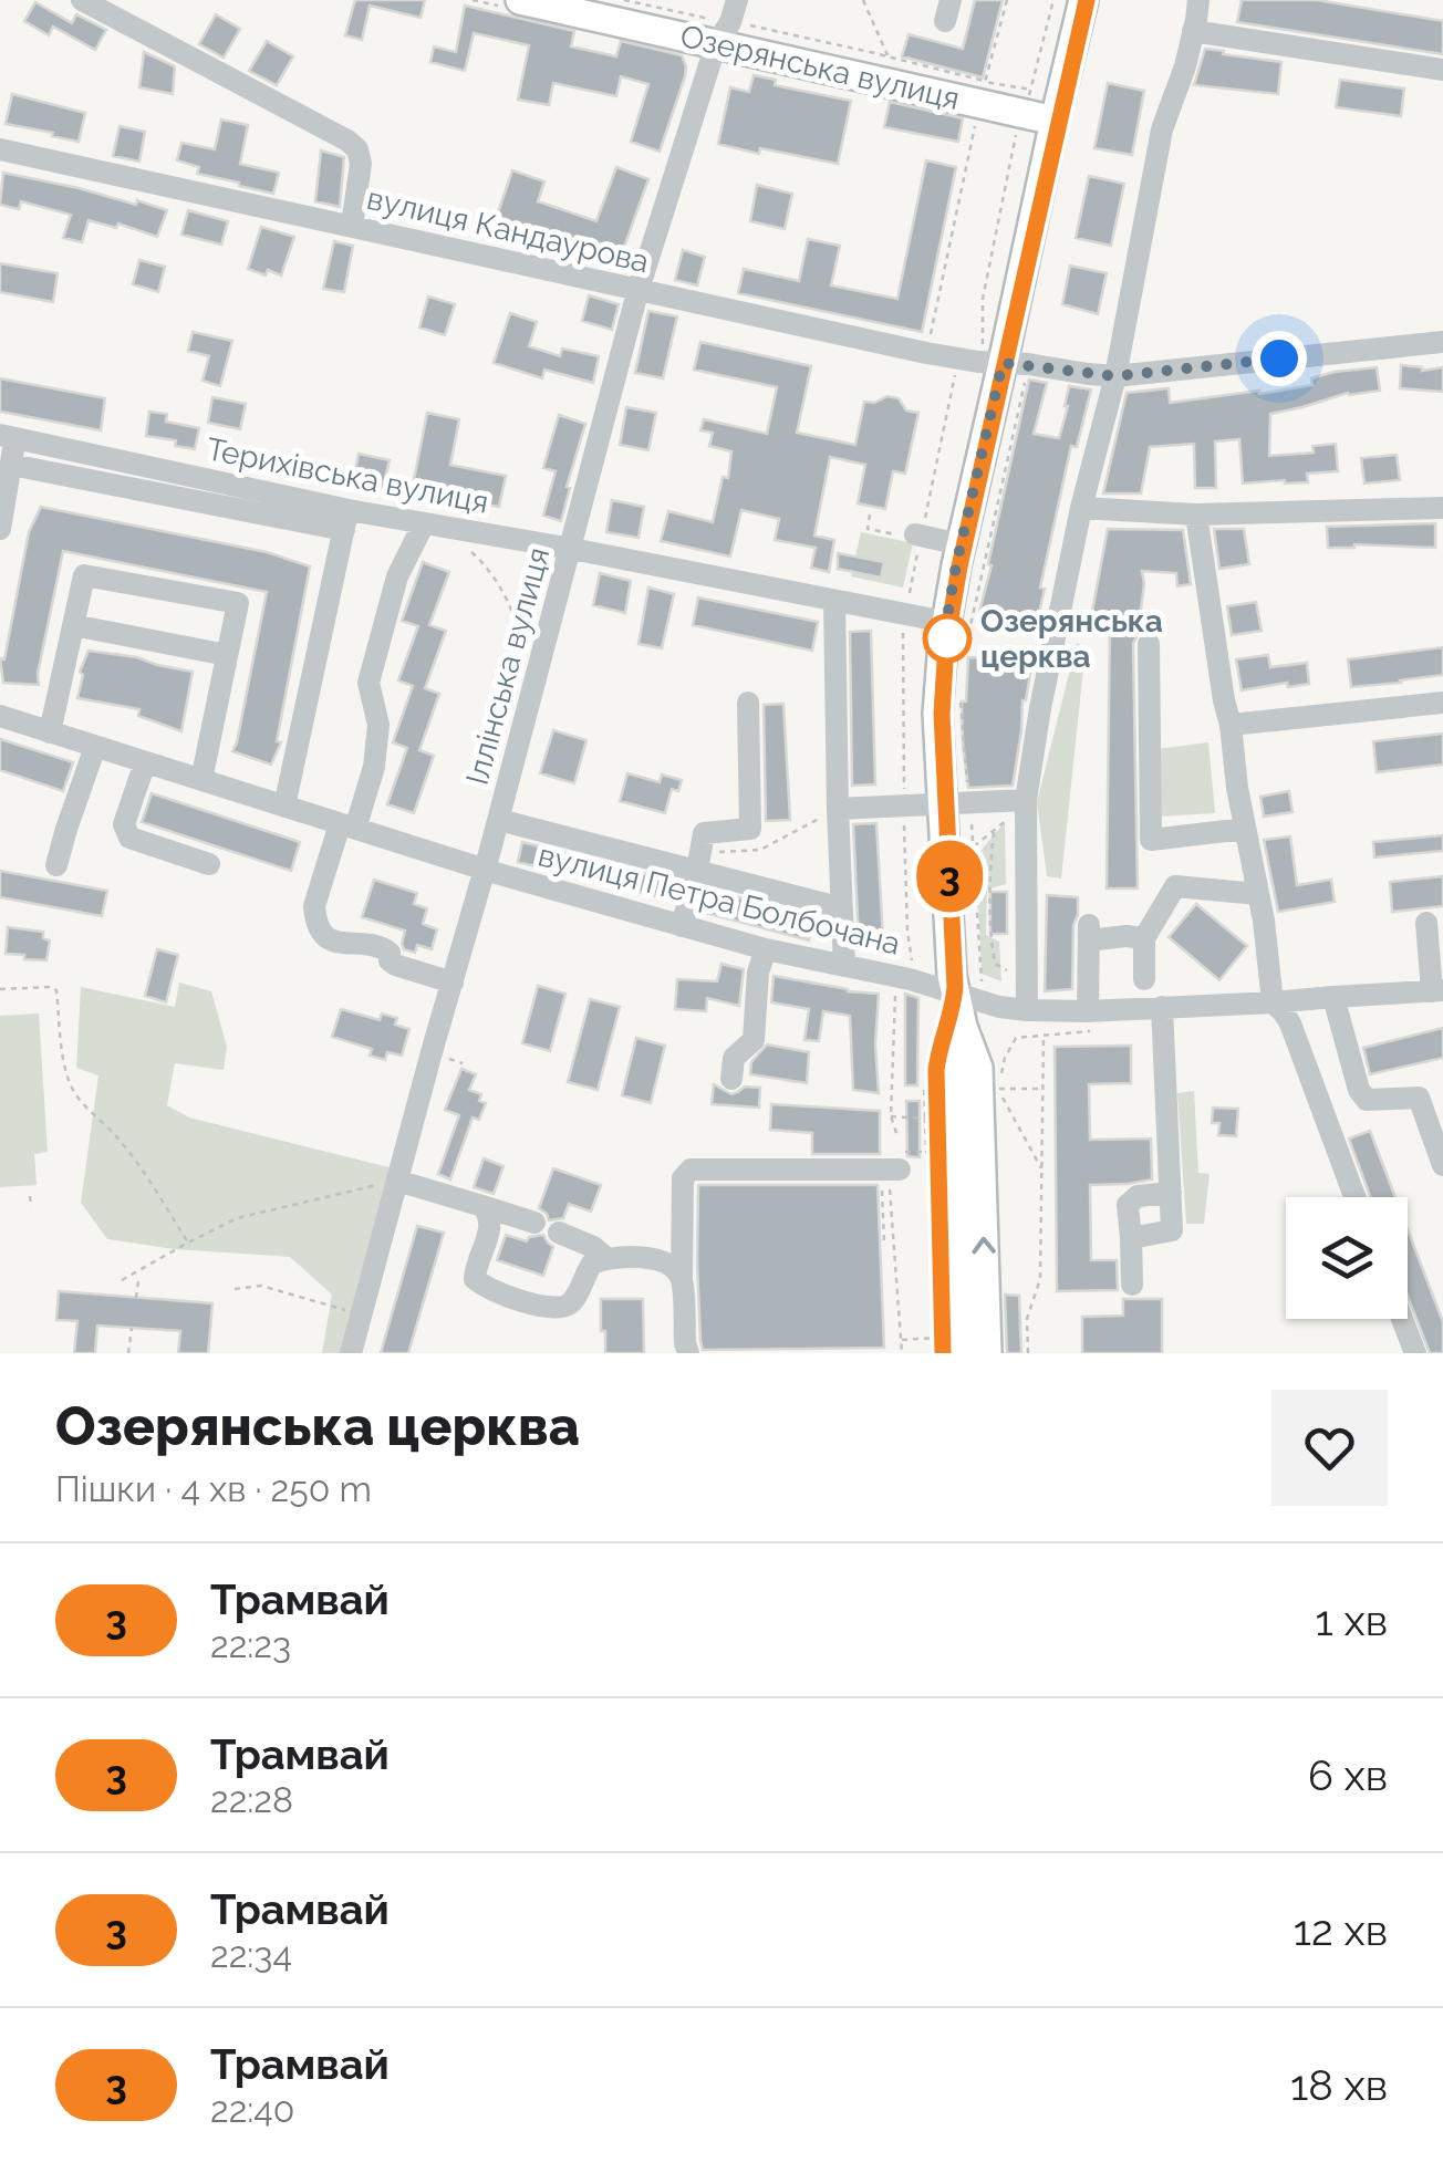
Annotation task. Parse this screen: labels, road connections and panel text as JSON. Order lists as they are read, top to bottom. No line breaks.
{"streets":{"main road":["Озерянська вулиця"],"street":["вулиця Кандаурова","Терихівська вулиця","Іллінська вулиця","вулиця Петра Болбочана"]},"crossings":[["Озерянська вулиця","Іллінська вулиця"],["вулиця Кандаурова","Іллінська вулиця"],["Терихівська вулиця","Іллінська вулиця"],["Іллінська вулиця","вулиця Петра Болбочана"]],"places":["Озерянська церква"],"lines":["tram line 3"],"page":{"on_map":"3","heading":["Озерянська церква","Пішки · 4 хв · 250 m"],"list":[{"mark":"3","name":"Трамвай","note":"22:23","value":"1 хв"},{"mark":"3","name":"Трамвай","note":"22:28","value":"6 хв"},{"mark":"3","name":"Трамвай","note":"22:34","value":"12 хв"},{"mark":"3","name":"Трамвай","note":"22:40","value":"18 хв"}]}}
